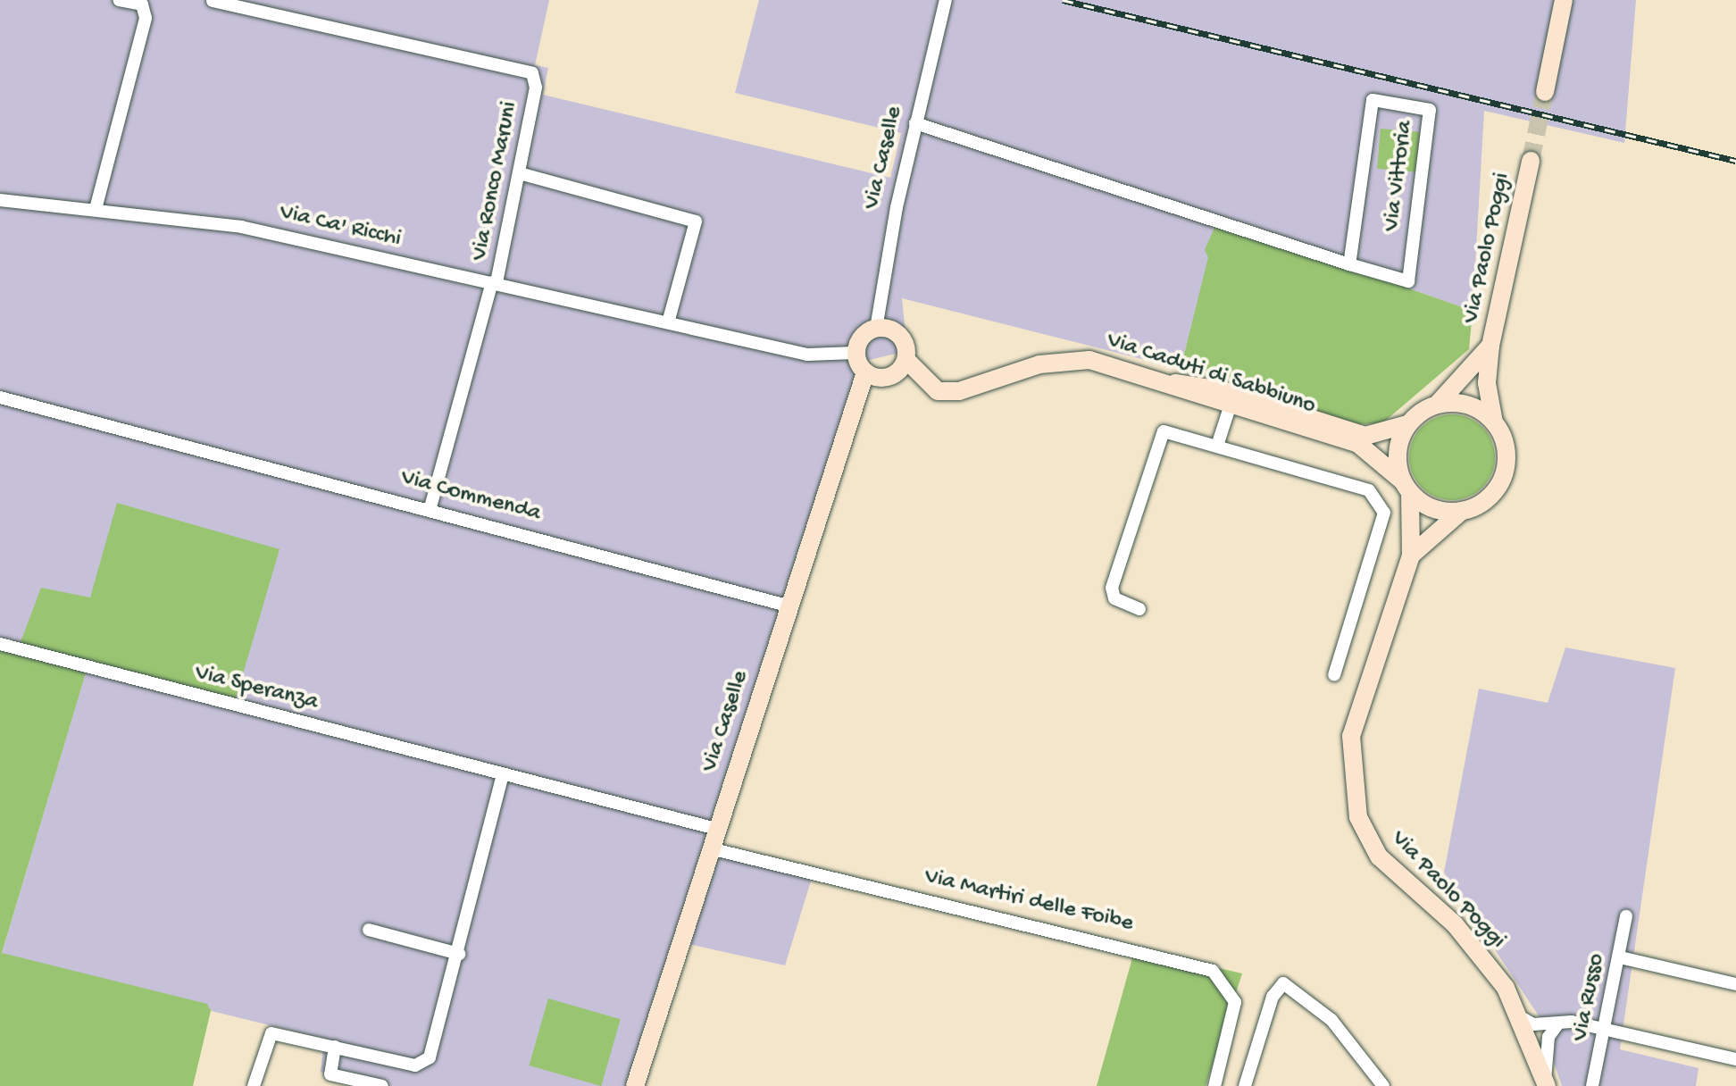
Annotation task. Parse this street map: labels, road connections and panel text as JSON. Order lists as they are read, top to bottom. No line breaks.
{"streets":{"street":["Via Caselle","Via Vittoria","Via Ronco Maruni","Via Ca' Ricchi","Via Paolo Poggi","Via Caduti di Sabbiuno","Via Commenda","Via Speranza","Via Martiri delle Foibe","Via Russo"]},"crossings":[["Via Caselle","Via Vittoria"],["Via Caselle","Via Ca' Ricchi"],["Via Caselle","Via Caduti di Sabbiuno"],["Via Caselle","Via Commenda"],["Via Caselle","Via Speranza"],["Via Caselle","Via Martiri delle Foibe"],["Via Ronco Maruni","Via Ca' Ricchi"],["Via Ronco Maruni","Via Commenda"],["Via Ca' Ricchi","Via Caduti di Sabbiuno"],["Via Paolo Poggi","Via Caduti di Sabbiuno"]]}
